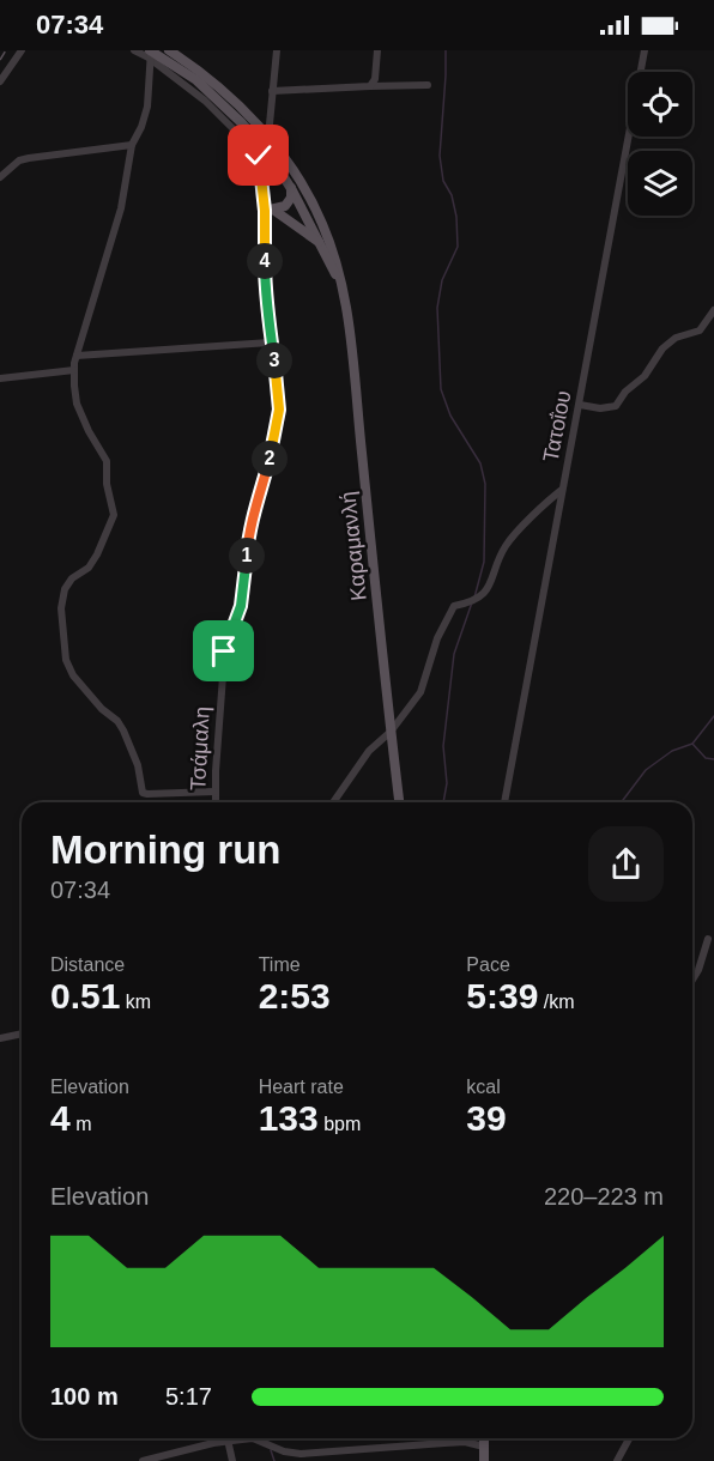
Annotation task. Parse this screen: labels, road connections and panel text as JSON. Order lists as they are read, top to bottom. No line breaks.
{"streets":{"main road":["Καραμανλή"],"street":["Τατοΐου","Τσάμαλη"]},"crossings":[["Καραμανλή","Τσάμαλη"]],"page":{"status":"07:34","pins":["4","3","2","1"],"heading":["Morning run","07:34"],"stats":[["Distance","0.51 km"],["Time","2:53"],["Pace","5:39 /km"],["Elevation","4 m"],["Heart rate","133 bpm"],["kcal","39"]],"chart":["Elevation","220–223 m"],"list":[{"name":"100 m","note":"5:17"}]}}
